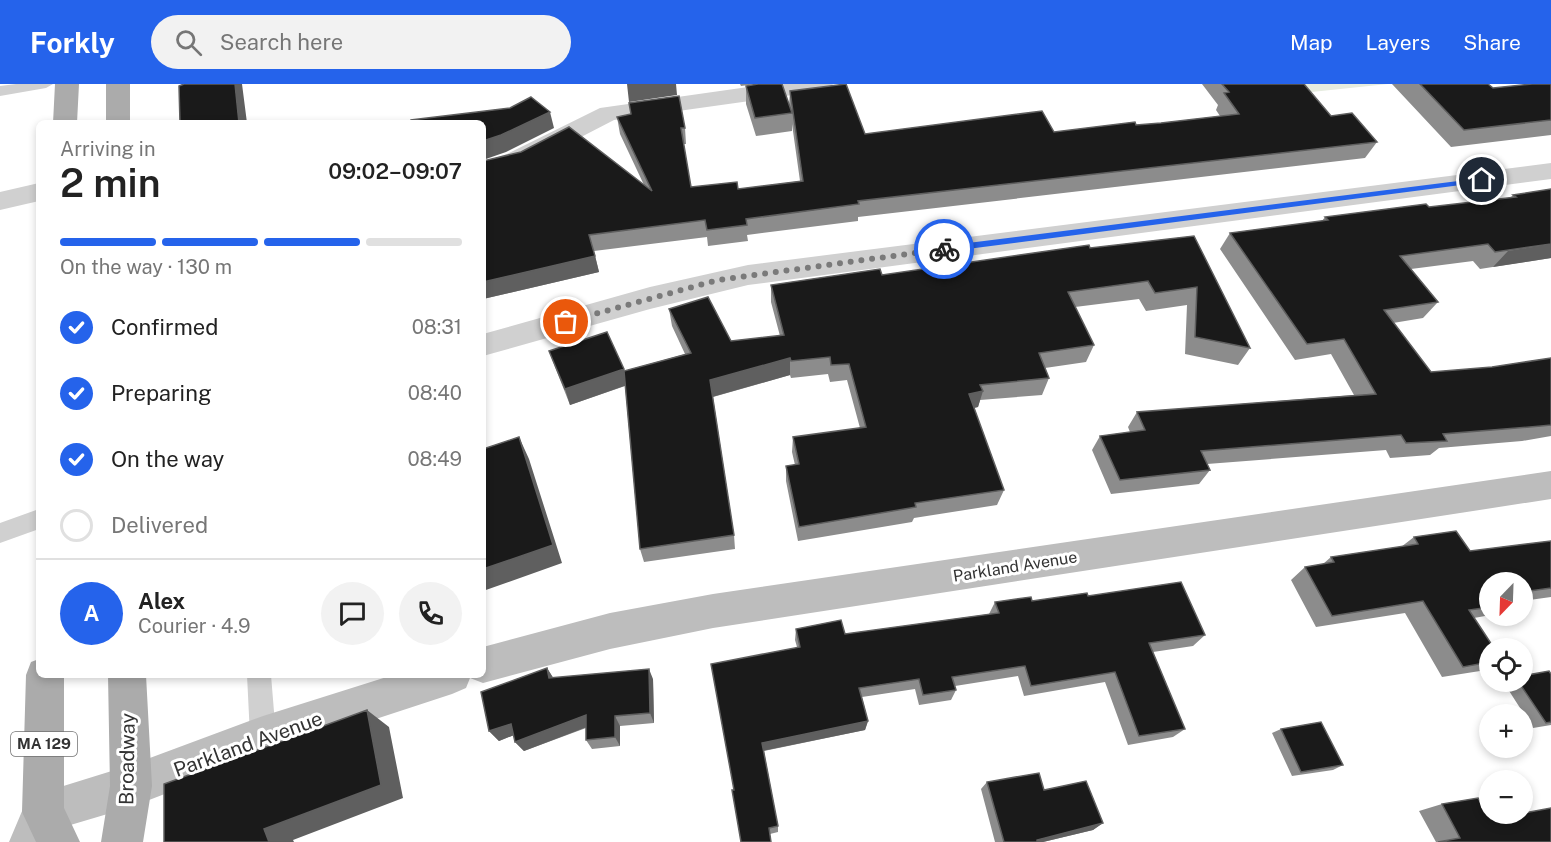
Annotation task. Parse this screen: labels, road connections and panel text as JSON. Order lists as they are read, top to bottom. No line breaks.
{"streets":{"main road":["Parkland Avenue","MA 129","Broadway"]},"crossings":[["Parkland Avenue","MA 129"],["Parkland Avenue","Broadway"]],"north":"bottom left","page":{"header":"Forkly","search":"Search here","nav":["Map","Layers","Share"],"heading":["2 min","Arriving in","09:02–09:07"],"panel":["Alex","Courier · 4.9"],"bar":"On the way · 130 m","list":[["Confirmed","08:31"],["Preparing","08:40"],["On the way","08:49"],"Delivered"],"map_buttons":["+","−"],"round":"A"}}
